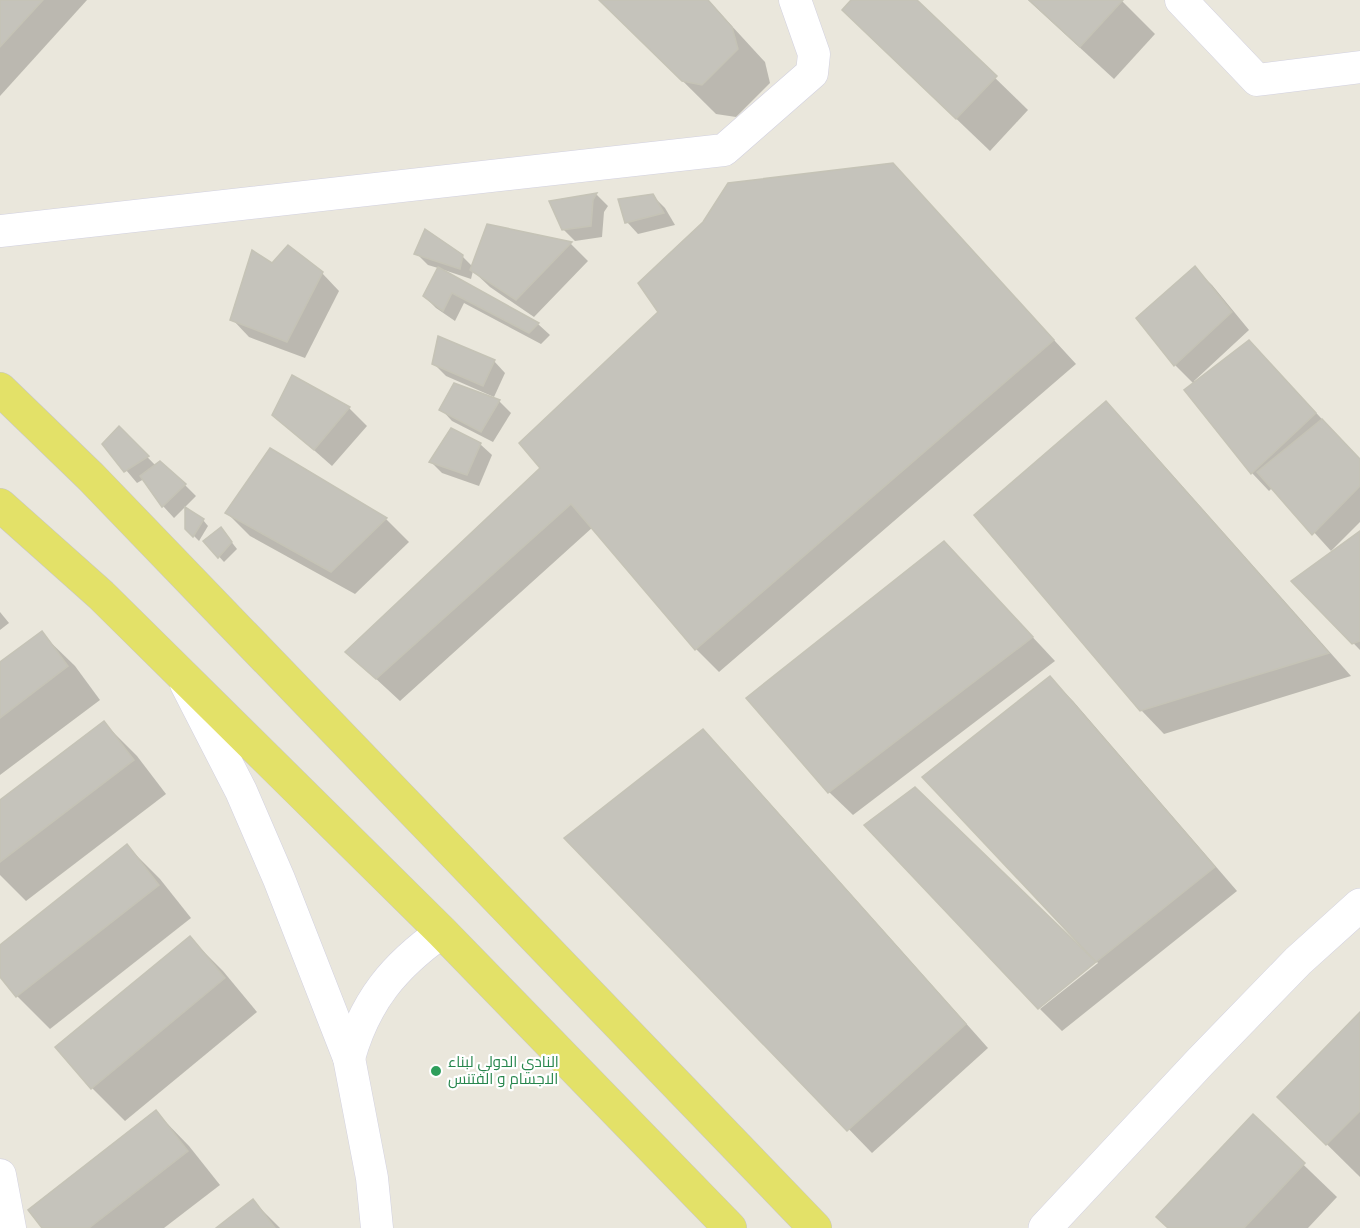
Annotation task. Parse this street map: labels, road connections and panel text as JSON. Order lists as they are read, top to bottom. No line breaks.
{"places":["النادي الدولي لبناء الاجسام و الفتنس"]}
